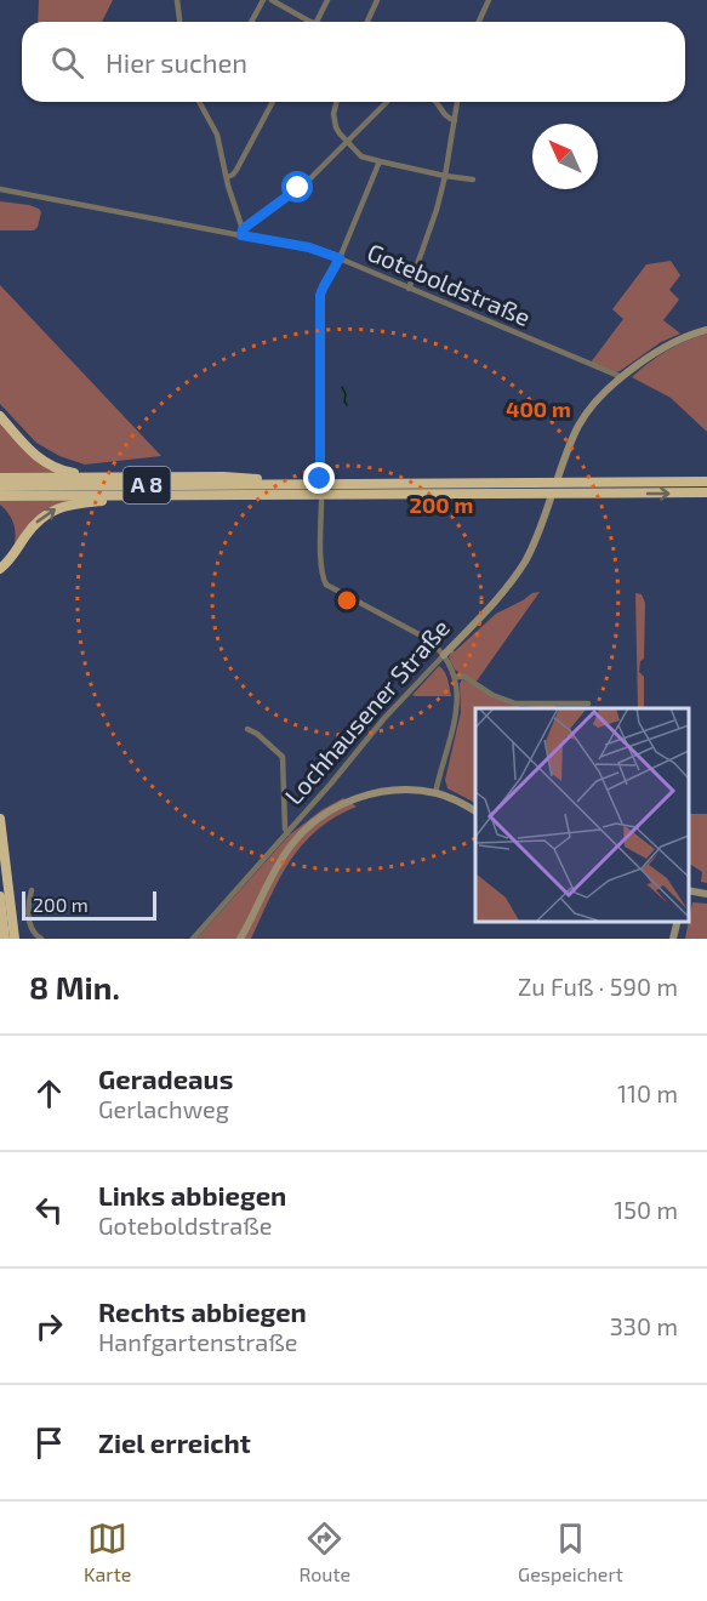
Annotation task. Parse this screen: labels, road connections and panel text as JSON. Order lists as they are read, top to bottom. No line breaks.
{"streets":{"highway":["A 8"],"street":["Goteboldstraße","Lochhausener Straße"]},"scale_bar":"200 m","north":"top left","page":{"search":"Hier suchen","scale":"200 m","heading":["8 Min.","Zu Fuß · 590 m"],"list":[["Geradeaus","Gerlachweg","110 m"],["Links abbiegen","Goteboldstraße","150 m"],["Rechts abbiegen","Hanfgartenstraße","330 m"],"Ziel erreicht"],"nav":["Karte","Route","Gespeichert"]},"rings":["400 m","200 m"]}
